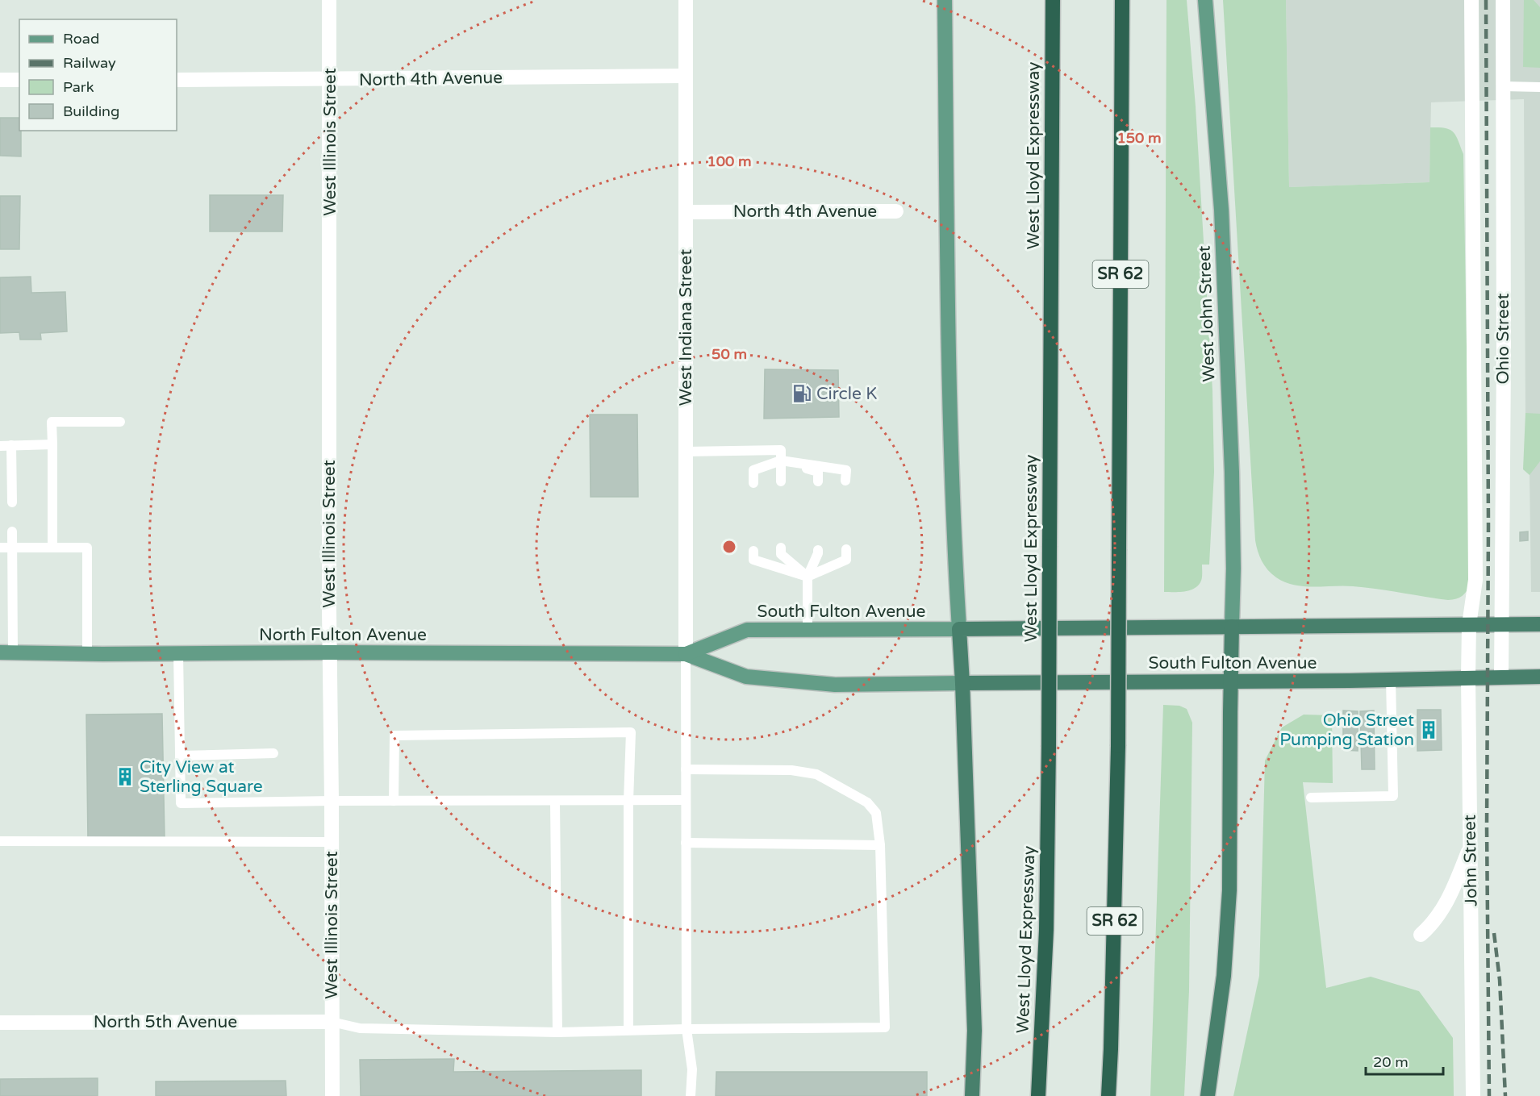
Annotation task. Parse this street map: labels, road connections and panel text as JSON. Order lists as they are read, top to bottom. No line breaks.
{"streets":{"highway":["West Lloyd Expressway","SR 62","South Fulton Avenue"],"main road":["West John Street","North Fulton Avenue"],"street":["North 4th Avenue","West Illinois Street","West Indiana Street","Ohio Street","John Street","North 5th Avenue"]},"crossings":[["North 4th Avenue","West Illinois Street"],["North 4th Avenue","West Indiana Street"],["West Illinois Street","North Fulton Avenue"],["West Illinois Street","North 5th Avenue"],["West John Street","South Fulton Avenue"],["West Indiana Street","South Fulton Avenue"],["West Indiana Street","North Fulton Avenue"],["Ohio Street","South Fulton Avenue"],["Ohio Street","John Street"],["South Fulton Avenue","North Fulton Avenue"],["South Fulton Avenue","John Street"]],"places":{"fuel station":["Circle K"],"building":["Ohio Street Pumping Station","City View at Sterling Square"]},"legend":["Road","Railway","Park","Building"],"scale_bar":"20 m","rings":["150 m","100 m","50 m"]}
